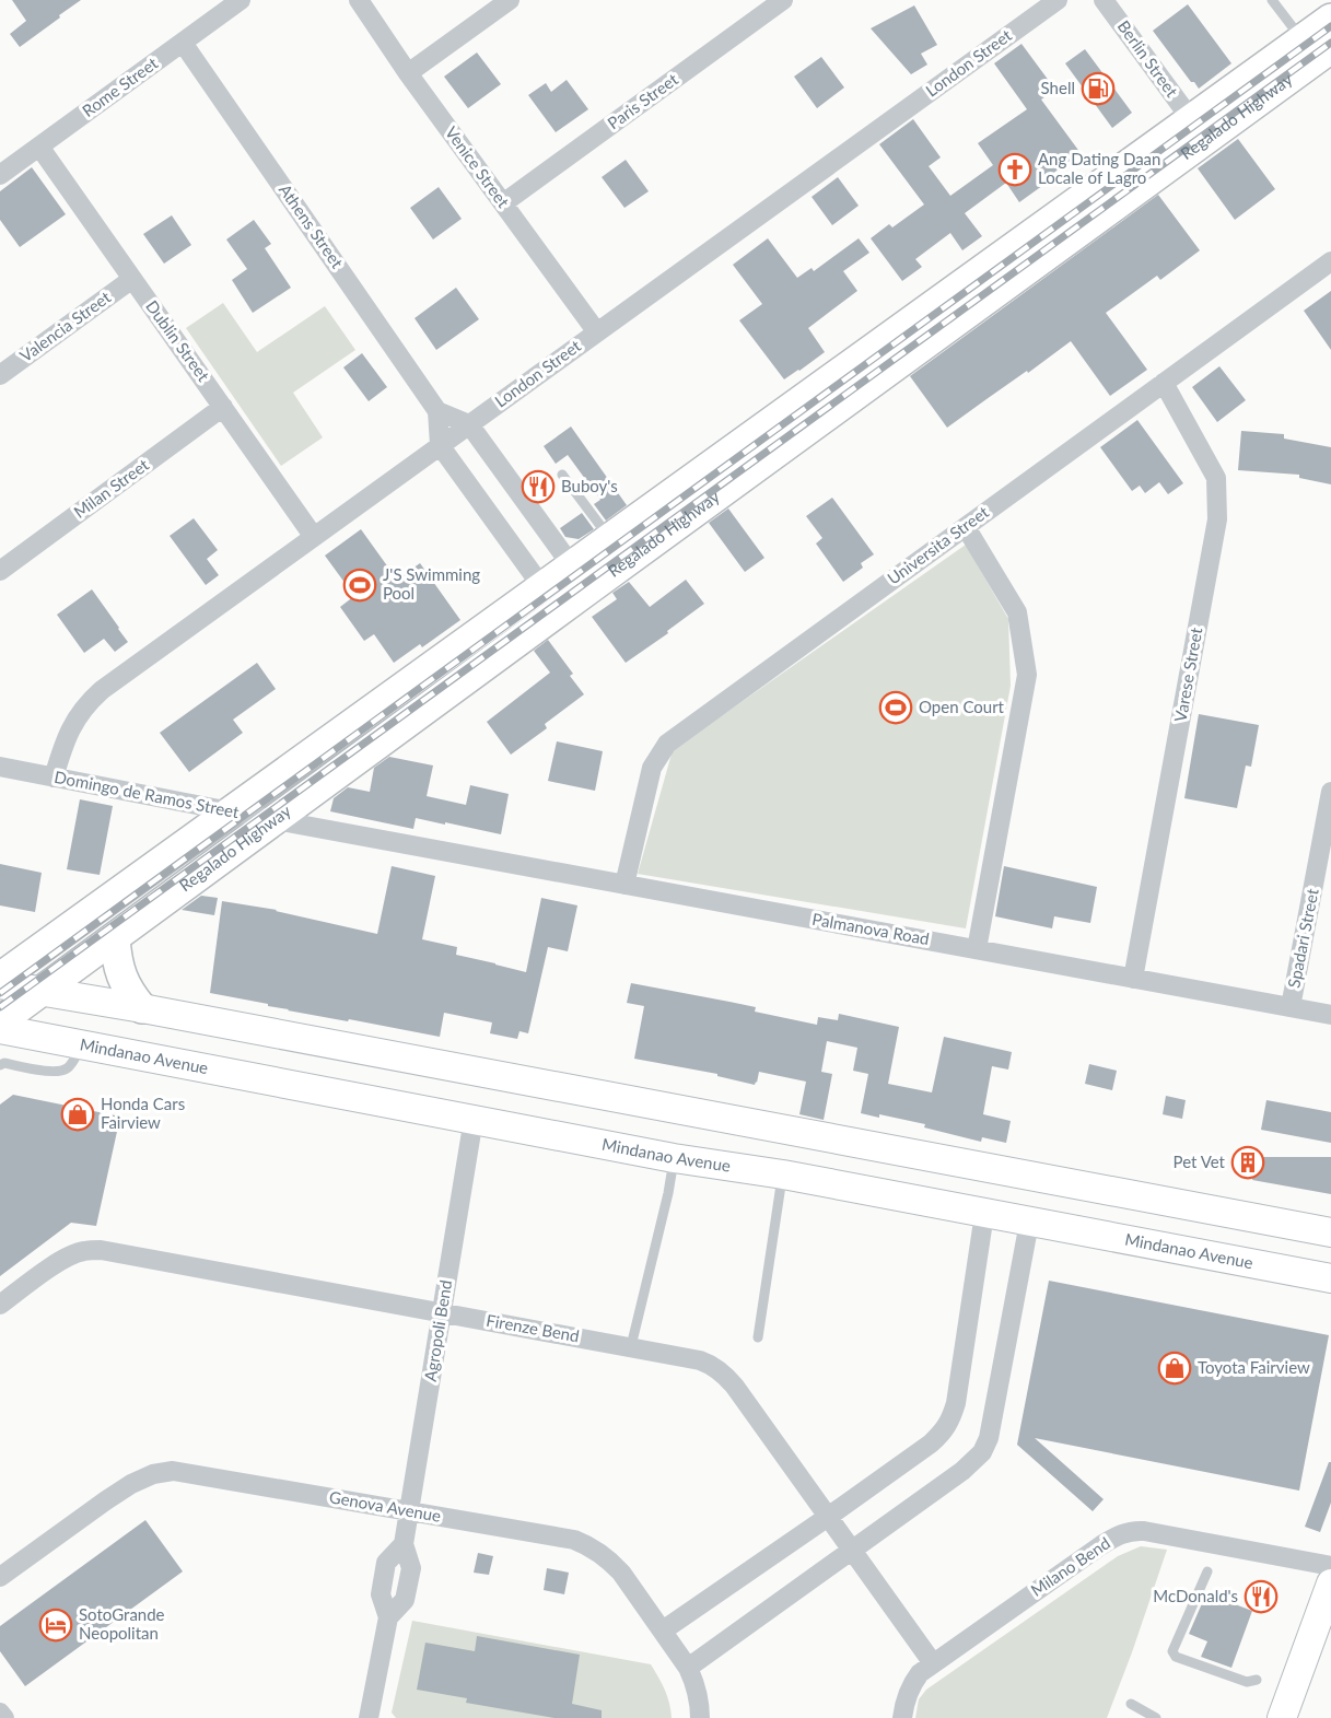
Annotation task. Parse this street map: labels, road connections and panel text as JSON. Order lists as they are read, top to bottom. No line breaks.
{"streets":{"main road":["Regalado Highway","Mindanao Avenue"],"street":["Berlin Street","London Street","Rome Street","Paris Street","Venice Street","Athens Street","Valencia Street","Dublin Street","Milan Street","Universita Street","Varese Street","Domingo de Ramos Street","Palmanova Road","Spadari Street","Firenze Bend","Agropoli Bend","Genova Avenue","Milano Bend"]},"crossings":[["Berlin Street","Regalado Highway"],["London Street","Venice Street"],["London Street","Dublin Street"],["London Street","Domingo de Ramos Street"],["Rome Street","Athens Street"],["Rome Street","Dublin Street"],["Paris Street","Venice Street"],["Regalado Highway","Domingo de Ramos Street"],["Valencia Street","Dublin Street"],["Dublin Street","Milan Street"],["Universita Street","Varese Street"],["Universita Street","Palmanova Road"],["Varese Street","Palmanova Road"],["Domingo de Ramos Street","Palmanova Road"],["Palmanova Road","Spadari Street"],["Mindanao Avenue","Agropoli Bend"],["Firenze Bend","Agropoli Bend"],["Firenze Bend","Milano Bend"],["Agropoli Bend","Genova Avenue"]],"places":{"fuel station":["Shell"],"church":["Ang Dating Daan Locale of Lagro"],"restaurant":["Buboy's","McDonald's"],"sports":["J'S Swimming Pool","Open Court"],"shop":["Honda Cars Fairview","Toyota Fairview"],"building":["Pet Vet"],"hotel":["SotoGrande Neopolitan"]}}
